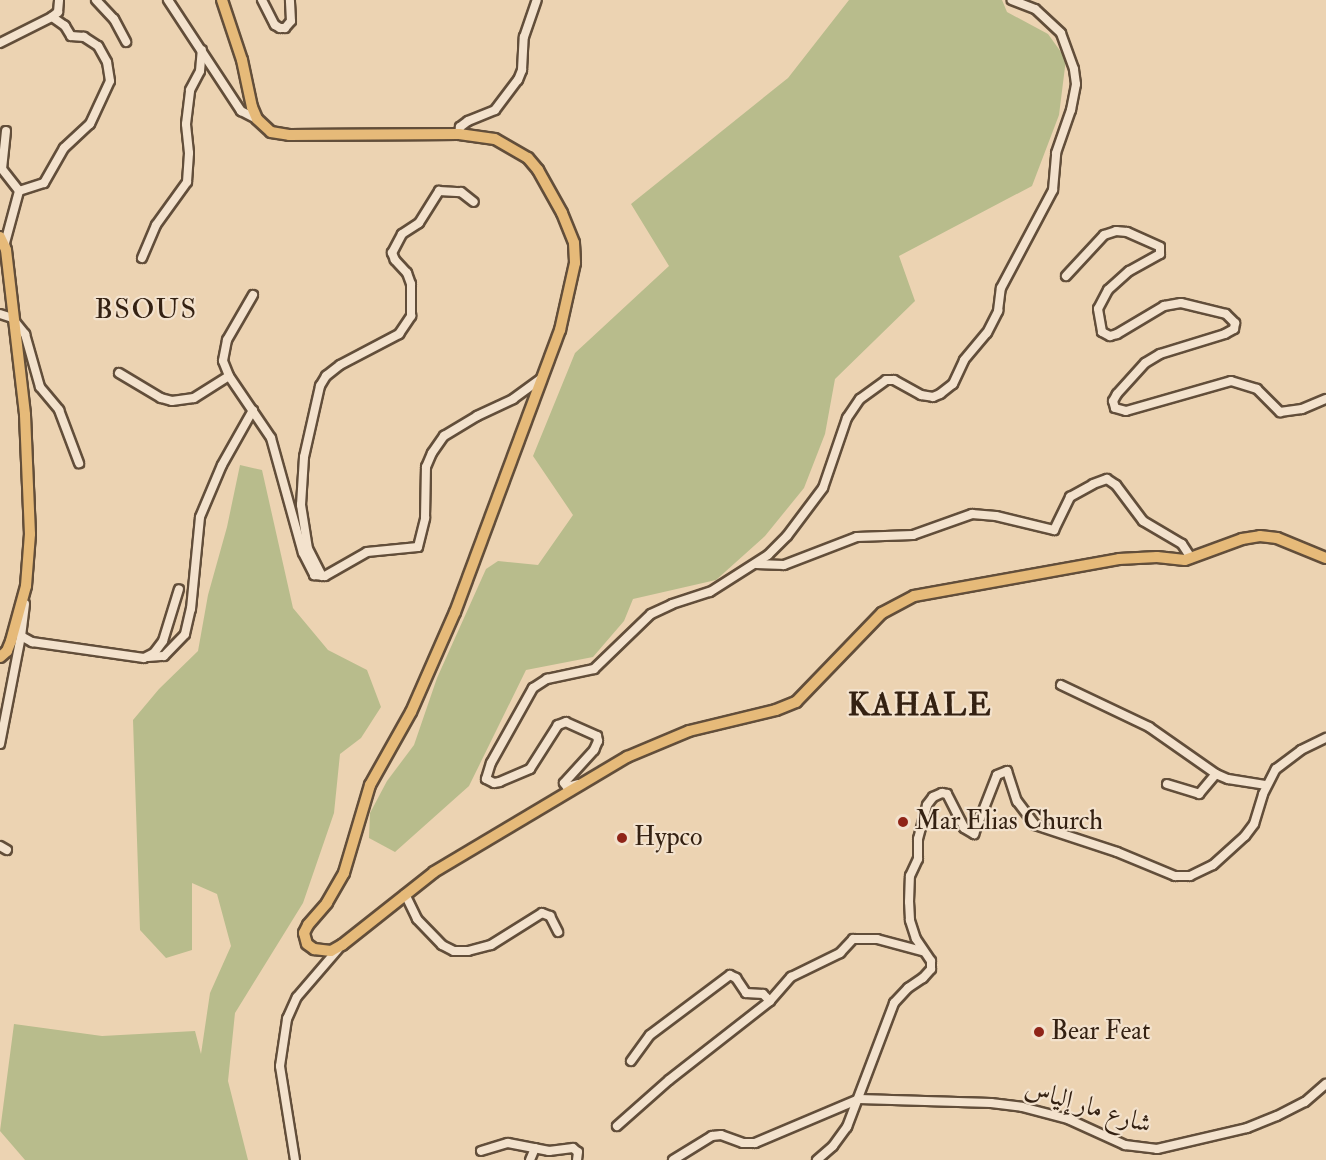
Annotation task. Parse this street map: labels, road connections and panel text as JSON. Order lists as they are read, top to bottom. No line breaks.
{"streets":{"street":["شارع مار إلياس"]},"districts":["BSOUS","KAHALE"],"places":["Mar Elias Church","Hypco","Bear Feat"]}
